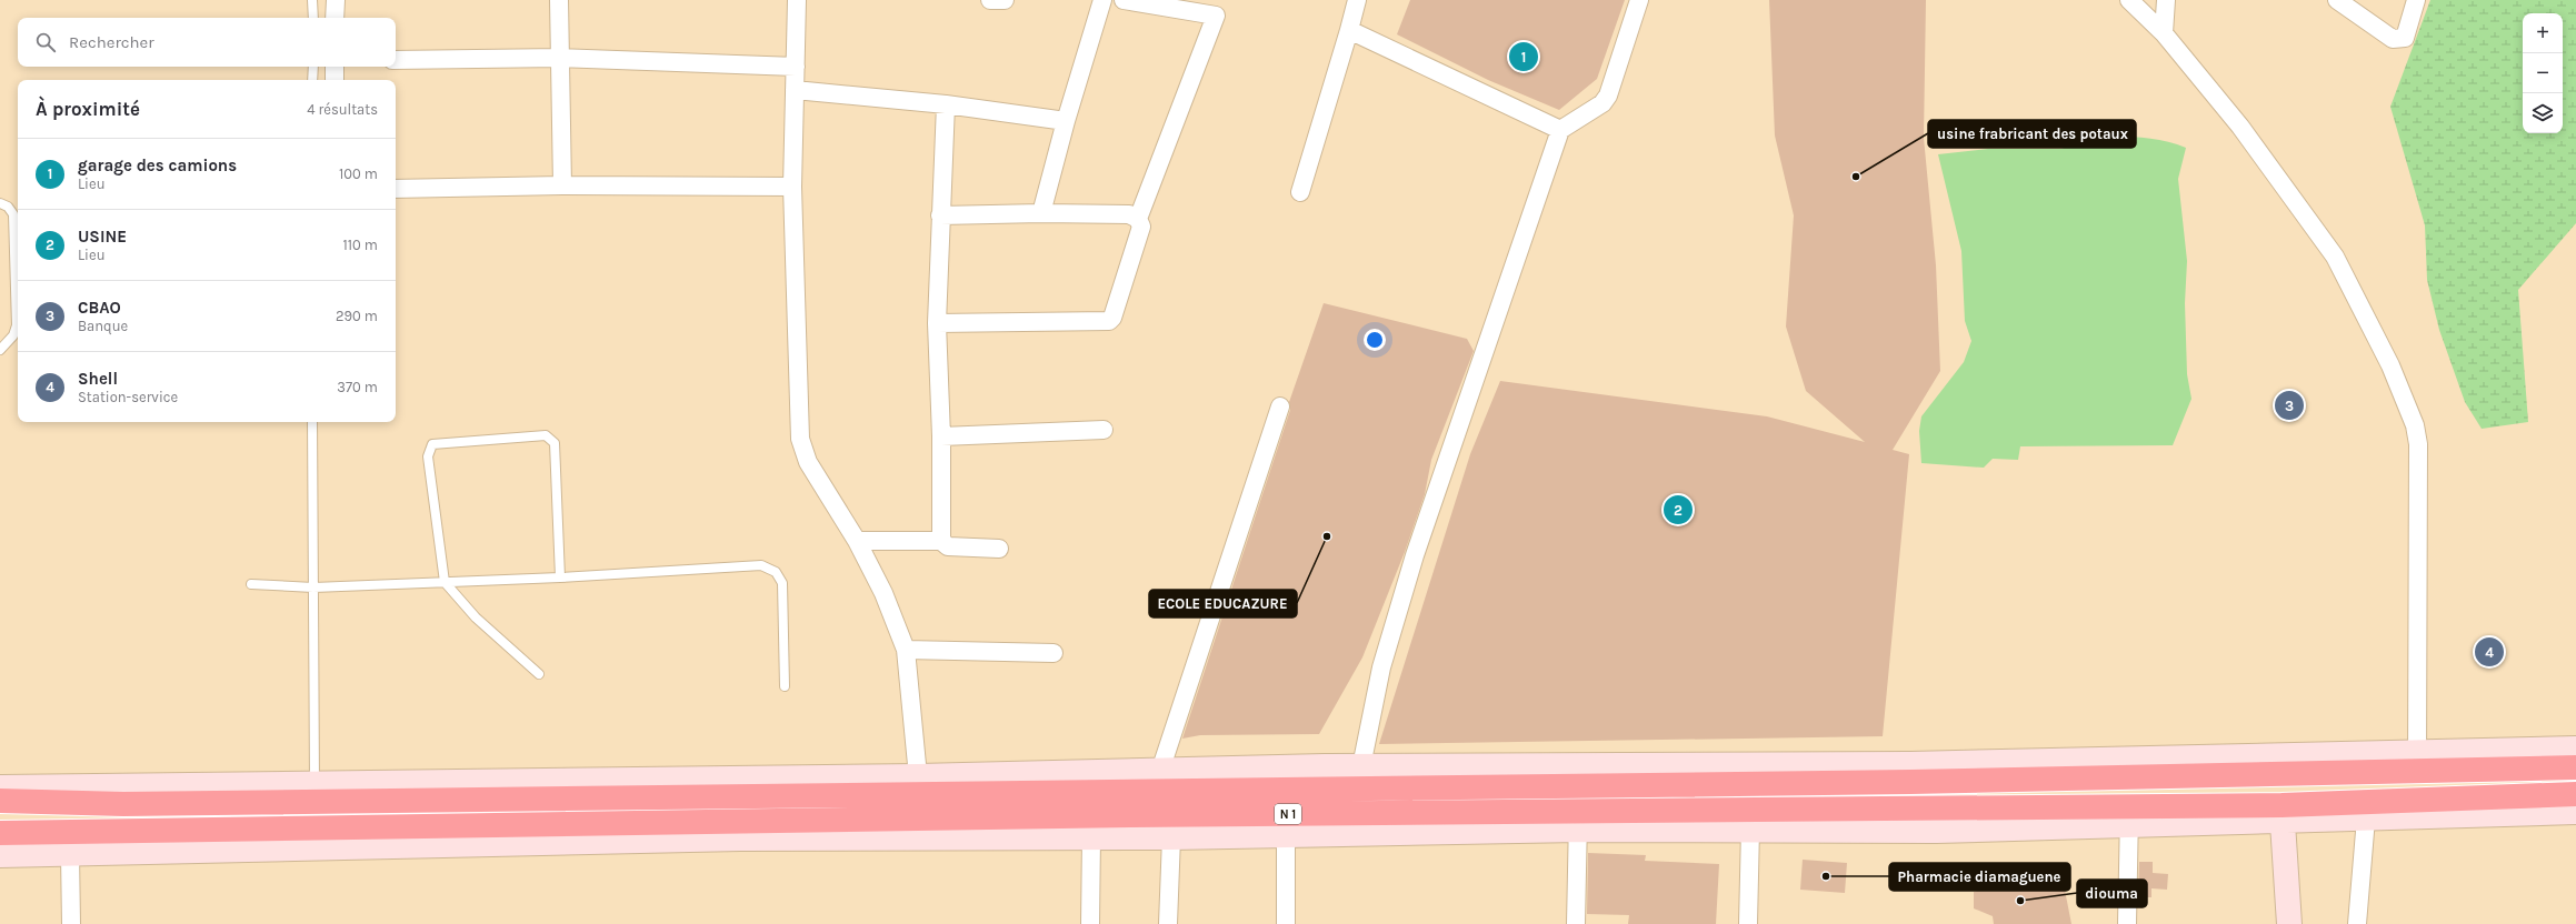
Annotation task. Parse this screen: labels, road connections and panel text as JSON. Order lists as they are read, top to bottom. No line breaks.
{"streets":{"highway":["N 1"]},"places":["usine frabricant des potaux","ECOLE EDUCAZURE","Pharmacie diamaguene","diouma"],"page":{"map_buttons":["+","−"],"search":"Rechercher","pins":["1","3","2","4"],"heading":["À proximité","4 résultats"],"list":[{"mark":"1","name":"garage des camions","note":"Lieu","value":"100 m"},{"mark":"2","name":"USINE","note":"Lieu","value":"110 m"},{"mark":"3","name":"CBAO","note":"Banque","value":"290 m"},{"mark":"4","name":"Shell","note":"Station-service","value":"370 m"}]}}
